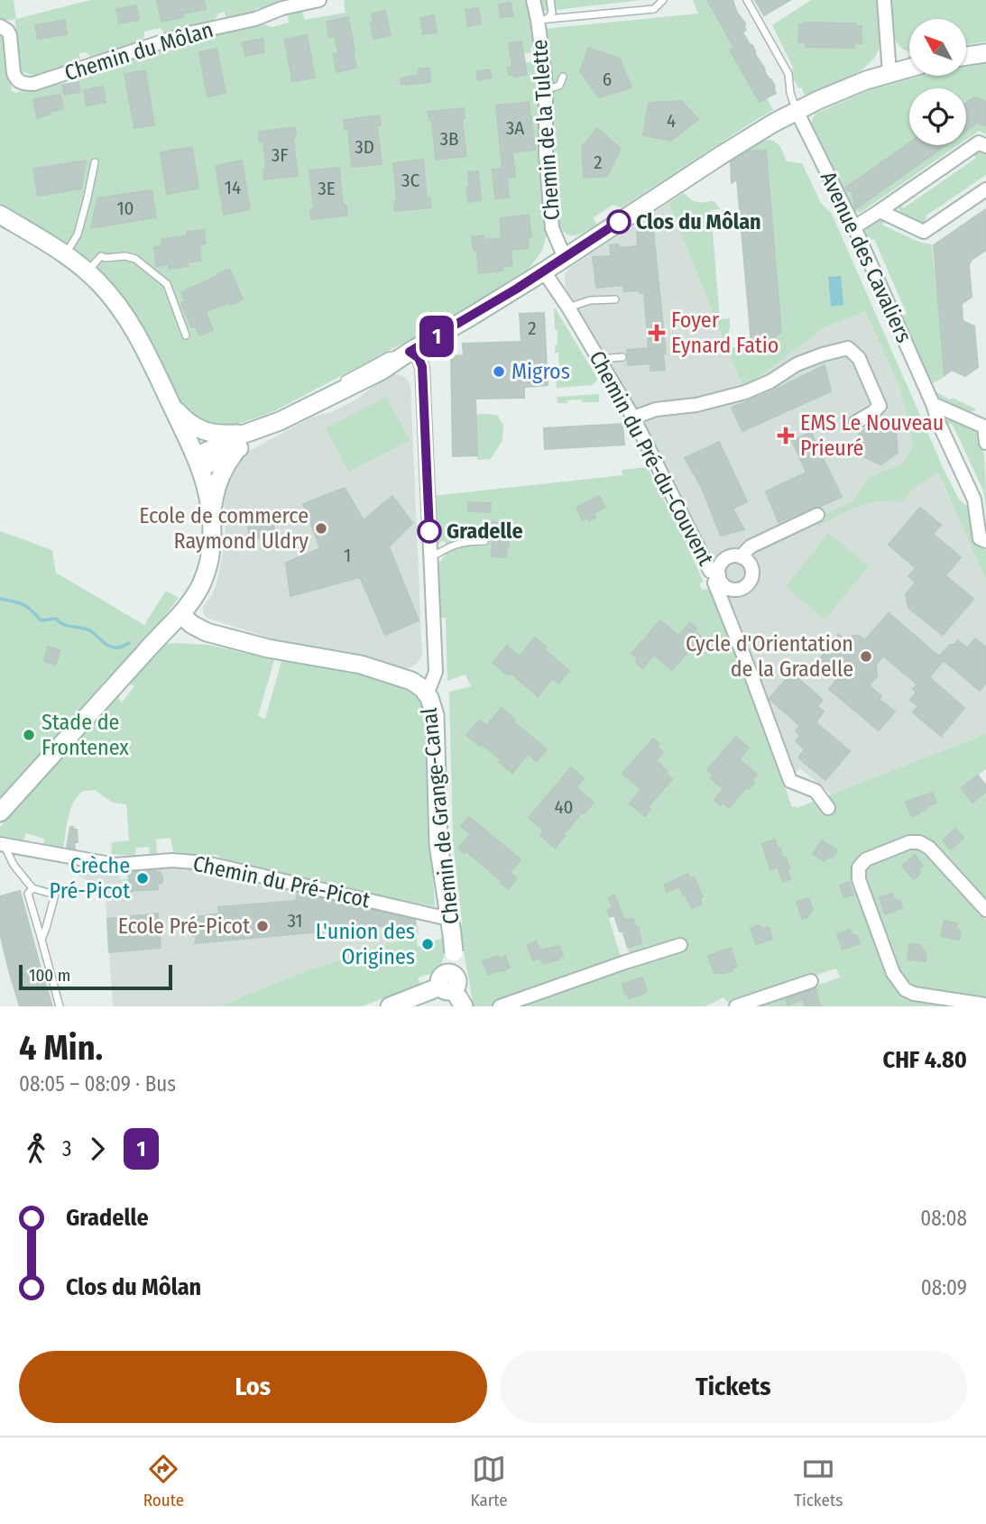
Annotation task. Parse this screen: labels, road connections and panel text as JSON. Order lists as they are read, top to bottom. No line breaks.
{"streets":{"street":["Chemin du Môlan","Chemin de la Tulette","Avenue des Cavaliers","Chemin du Pré-du-Couvent","Chemin de Grange-Canal","Chemin du Pré-Picot"]},"crossings":[["Chemin de Grange-Canal","Chemin du Pré-Picot"]],"places":{"other":["Clos du Môlan","Migros","Ecole de commerce Raymond Uldry","Gradelle","Cycle d'Orientation de la Gradelle","Stade de Frontenex","Crèche Pré-Picot","Ecole Pré-Picot","L'union des Origines"],"health":["Foyer Eynard Fatio","EMS Le Nouveau Prieuré"]},"lines":["bus line 1"],"house_numbers":["6","4","3A","3B","3D","3F","2","3C","14","3E","10","2","1","40","31"],"scale_bar":"100 m","north":"top left","page":{"on_map":"1","scale":"100 m","heading":["4 Min.","08:05 – 08:09 · Bus","CHF 4.80"],"legs":["3","1"],"list":[{"name":"Gradelle","value":"08:08"},{"name":"Clos du Môlan","value":"08:09"}],"buttons":["Los","Tickets"],"tabs":["Route","Karte","Tickets"]}}
